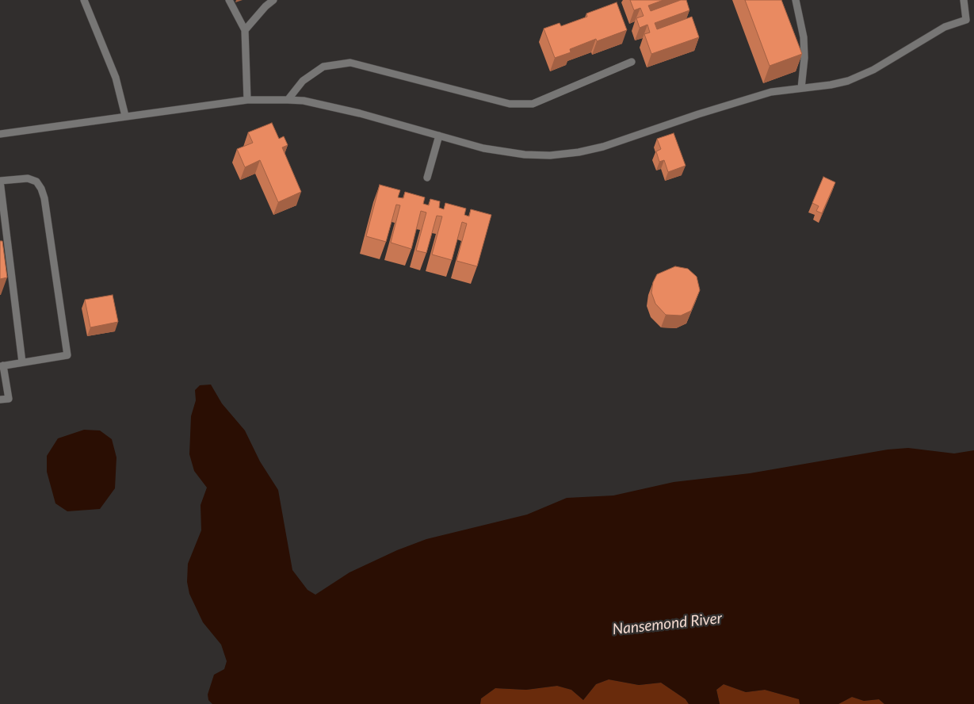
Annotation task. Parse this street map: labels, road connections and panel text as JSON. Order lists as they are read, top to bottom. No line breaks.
{"water":["Nansemond River"]}
